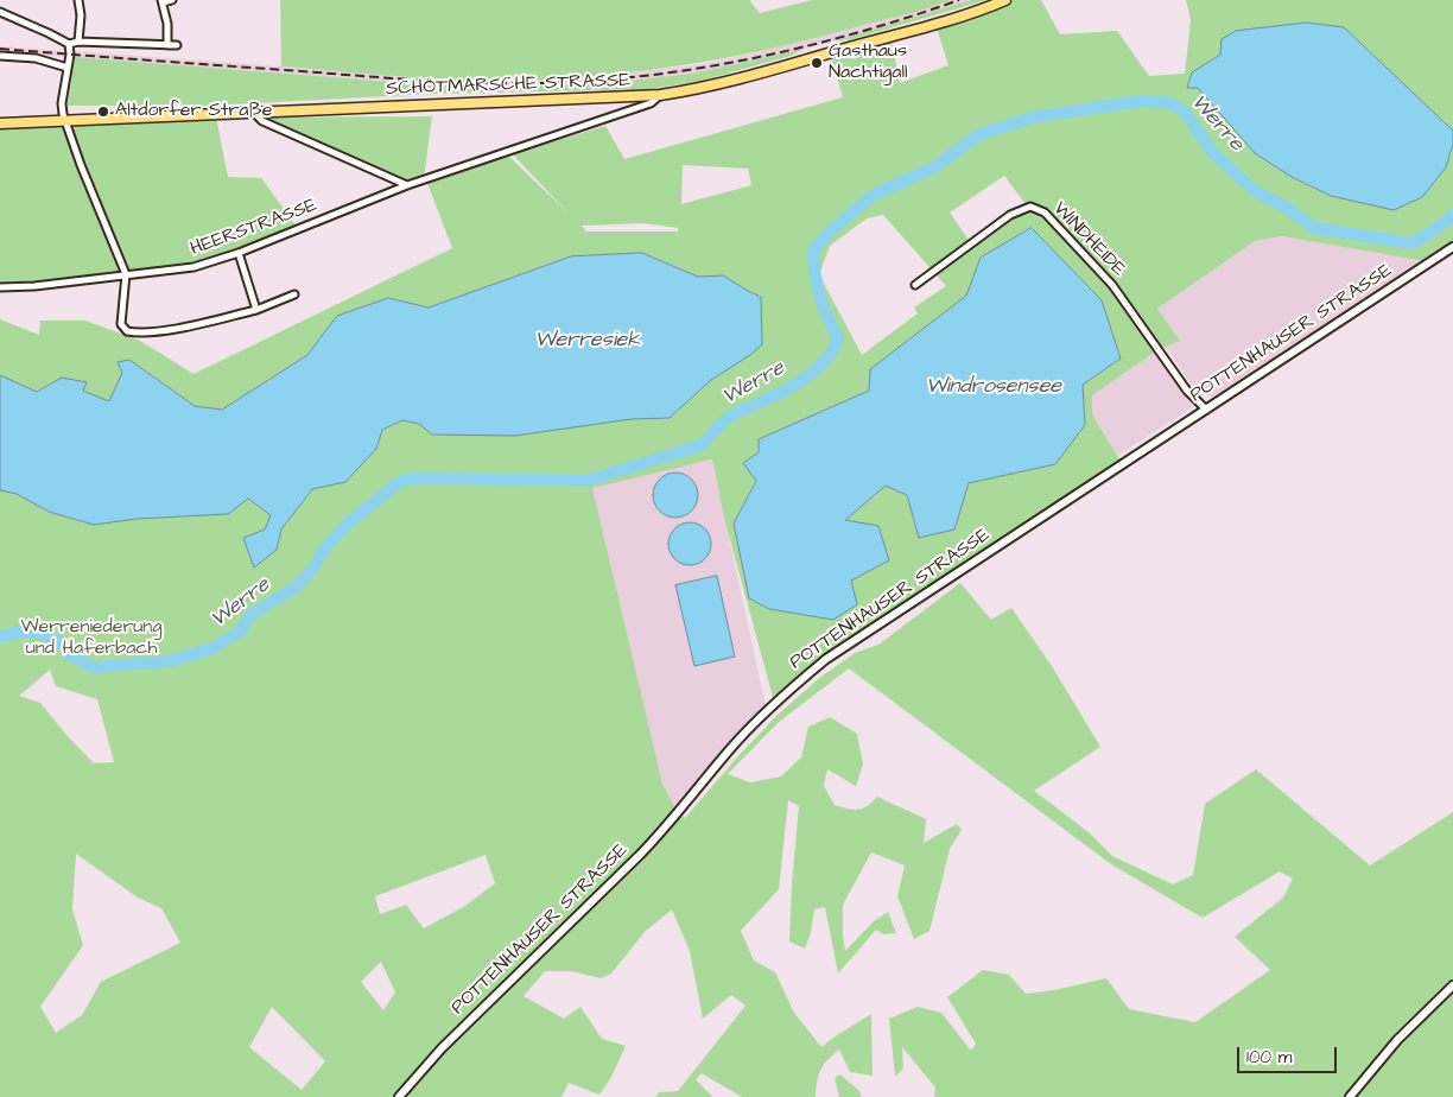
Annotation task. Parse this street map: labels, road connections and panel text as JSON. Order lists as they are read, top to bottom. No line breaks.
{"streets":{"main road":["SCHÖTMARSCHE STRASSE"],"street":["HEERSTRASSE","WINDHEIDE","POTTENHAUSER STRASSE"]},"crossings":[["SCHÖTMARSCHE STRASSE","HEERSTRASSE"],["WINDHEIDE","POTTENHAUSER STRASSE"]],"water":["Werre","Werresiek","Windrosensee"],"parks":["Werreniederung und Haferbach"],"places":["Gasthaus Nachtigall","Altdorfer Straße"],"scale_bar":"100 m"}
